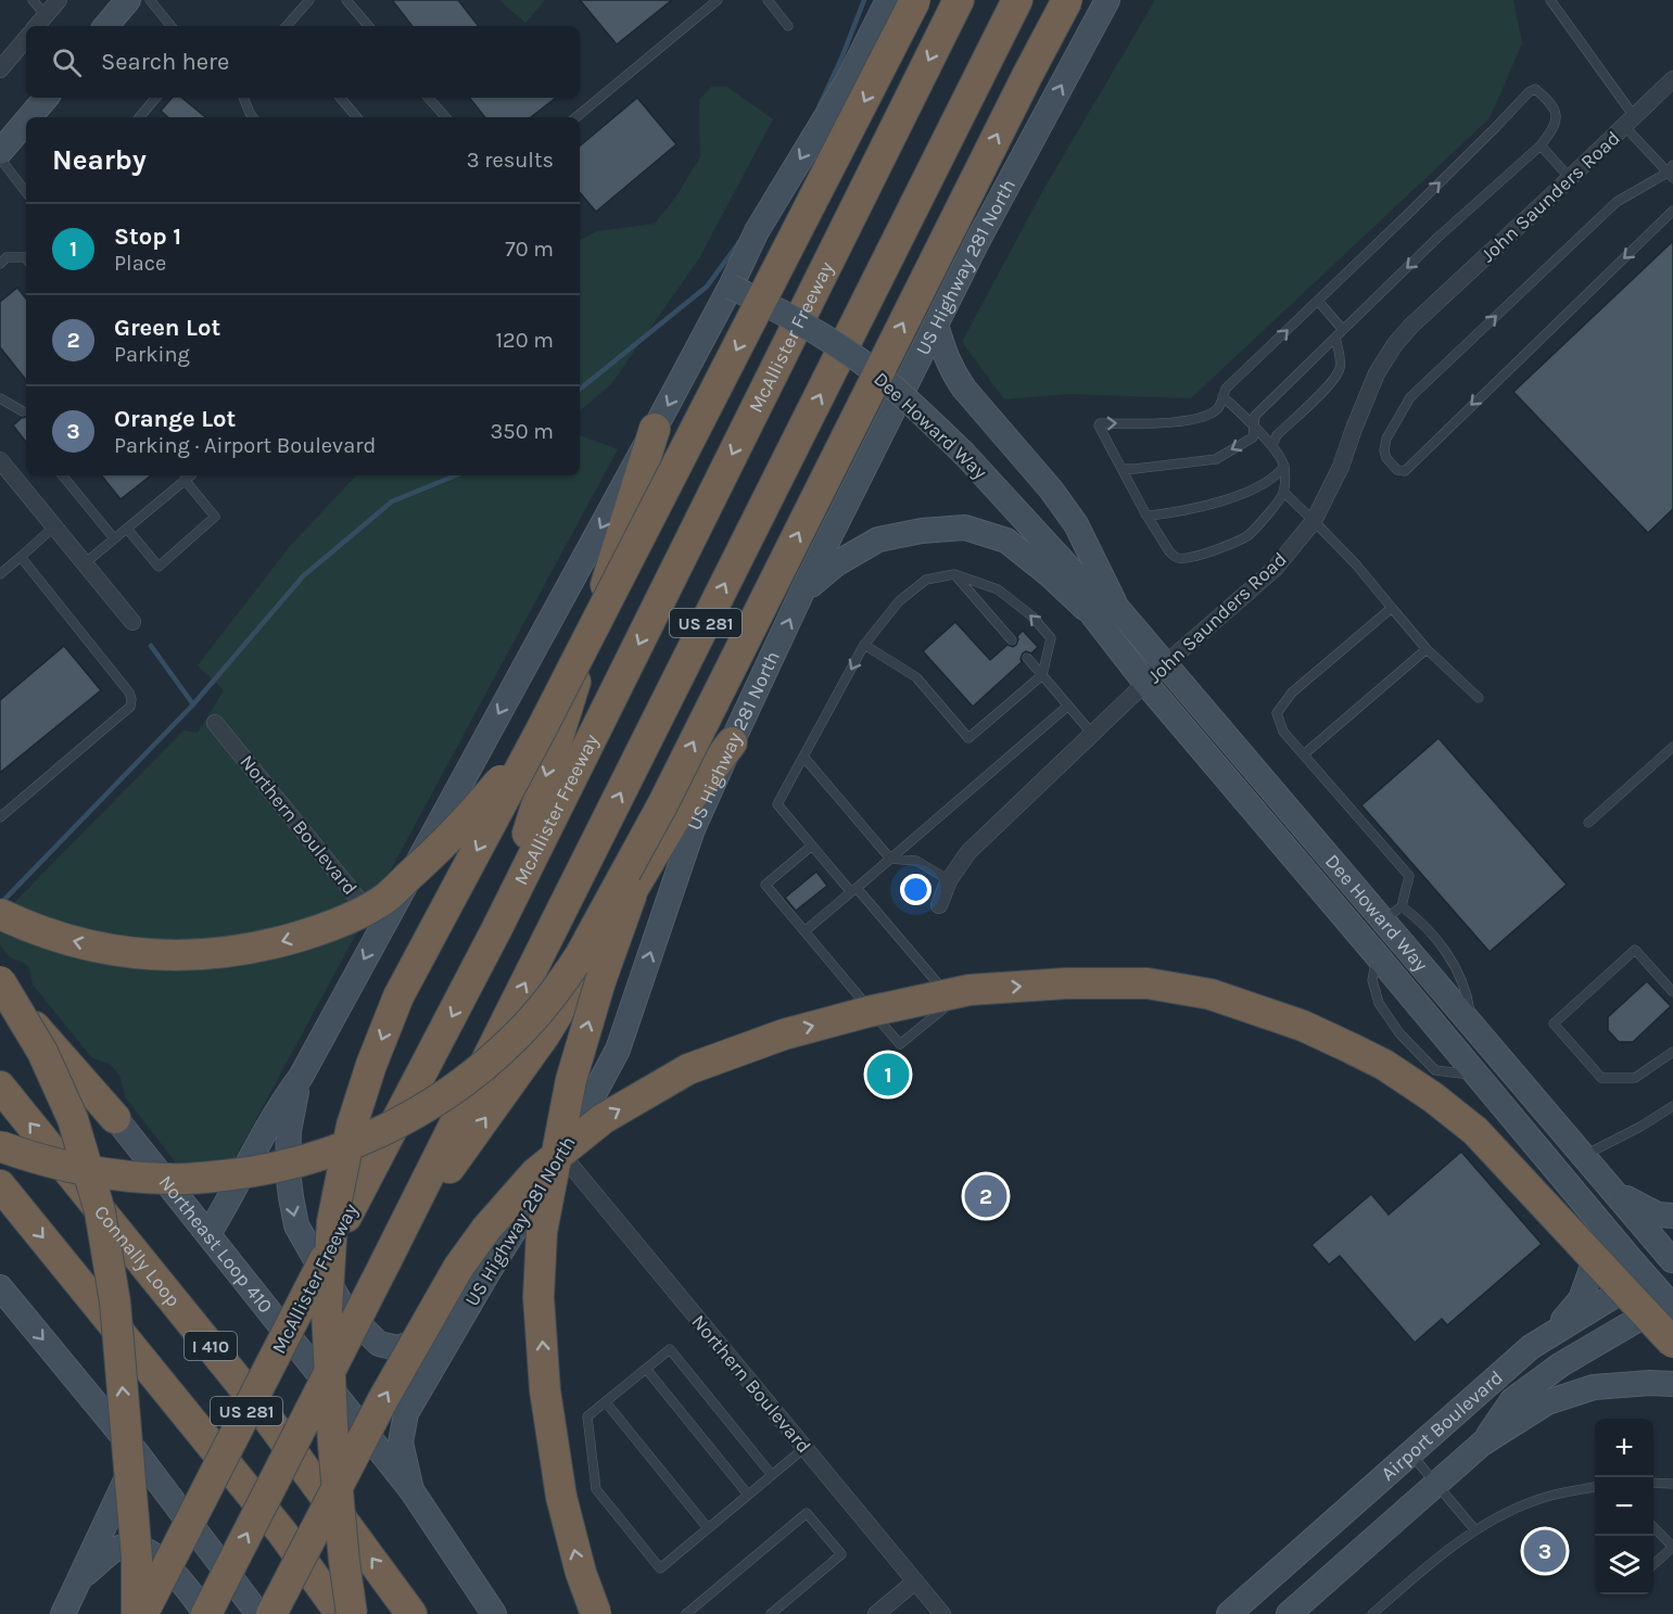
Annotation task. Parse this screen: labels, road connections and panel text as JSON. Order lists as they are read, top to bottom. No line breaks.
{"streets":{"highway":["McAllister Freeway","US 281","Connally Loop","I 410"],"main road":["US Highway 281 North","Dee Howard Way","Northeast Loop 410","Airport Boulevard"],"street":["John Saunders Road","Northern Boulevard"]},"crossings":[["John Saunders Road","Dee Howard Way"],["US Highway 281 North","Northern Boulevard"],["US Highway 281 North","Northeast Loop 410"],["Dee Howard Way","Airport Boulevard"]],"page":{"search":"Search here","heading":["Nearby","3 results"],"list":[{"mark":"1","name":"Stop 1","note":"Place","value":"70 m"},{"mark":"2","name":"Green Lot","note":"Parking","value":"120 m"},{"mark":"3","name":"Orange Lot","note":"Parking · Airport Boulevard","value":"350 m"}],"pins":["1","2","3"],"map_buttons":["+","−"]}}
